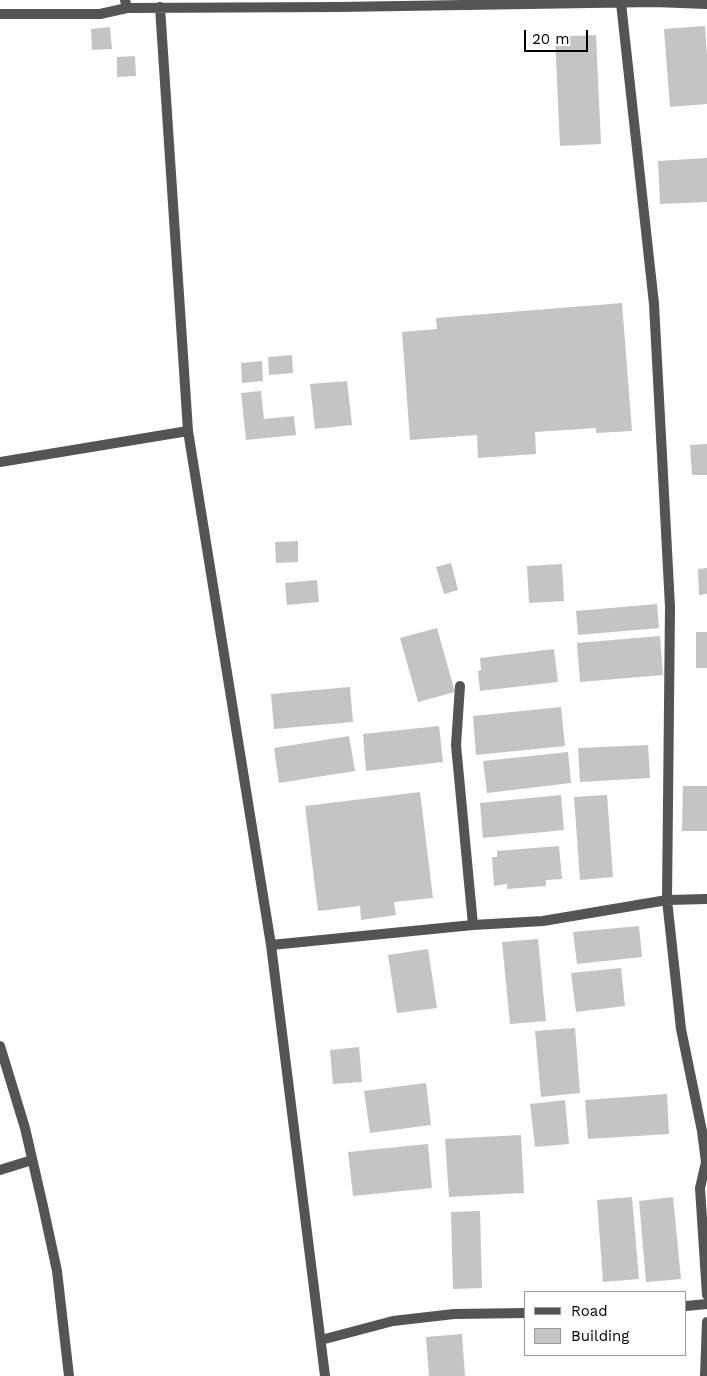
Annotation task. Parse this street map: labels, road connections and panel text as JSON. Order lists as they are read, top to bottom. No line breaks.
{"legend":["Road","Building"],"scale_bar":"20 m"}
